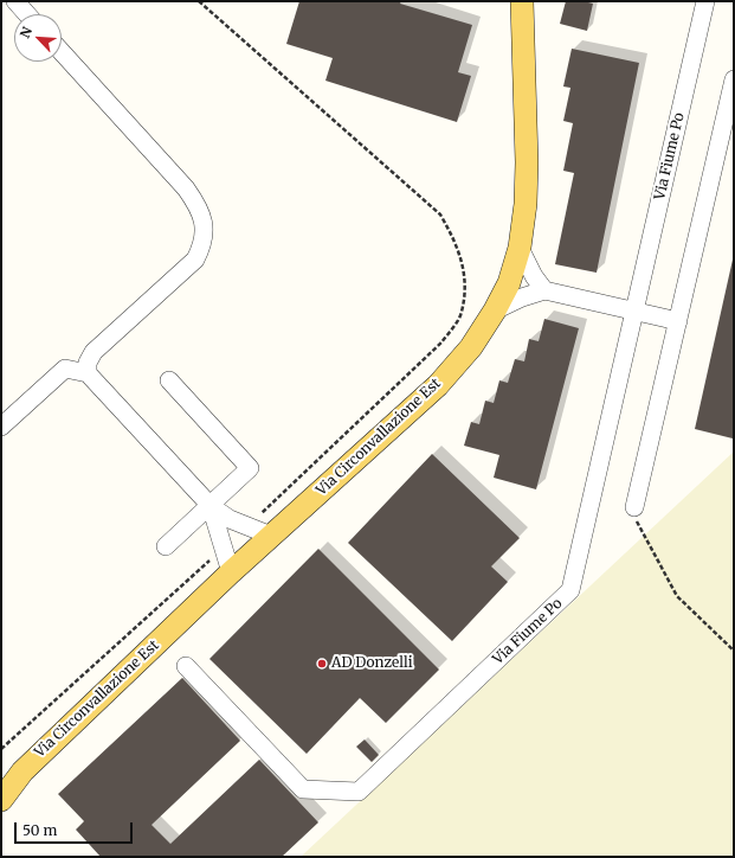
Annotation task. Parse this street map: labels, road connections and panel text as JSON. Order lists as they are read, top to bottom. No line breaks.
{"streets":{"main road":["Via Circonvallazione Est"],"street":["Via Fiume Po"]},"places":["AD Donzelli"],"scale_bar":"50 m","north":"top left"}
